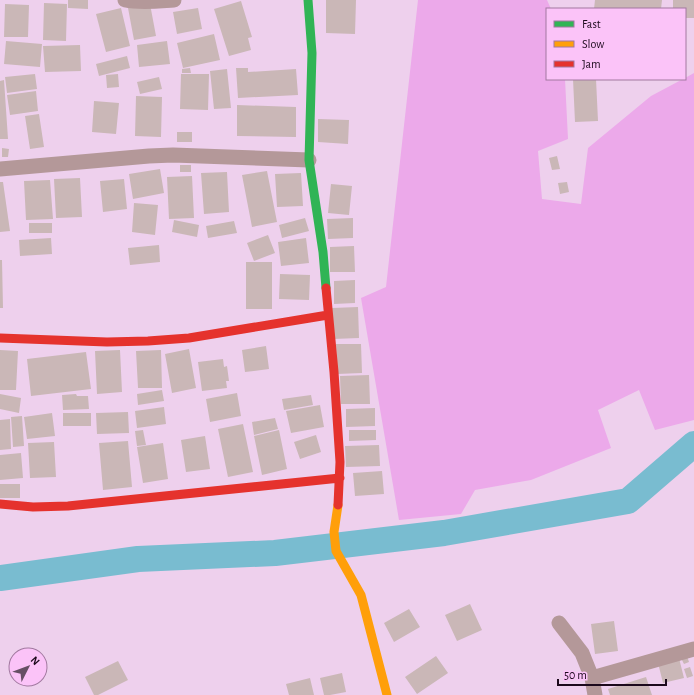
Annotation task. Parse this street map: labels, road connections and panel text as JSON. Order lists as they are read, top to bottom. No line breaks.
{"legend":["Fast","Slow","Jam"],"scale_bar":"50 m","north":"top right"}
